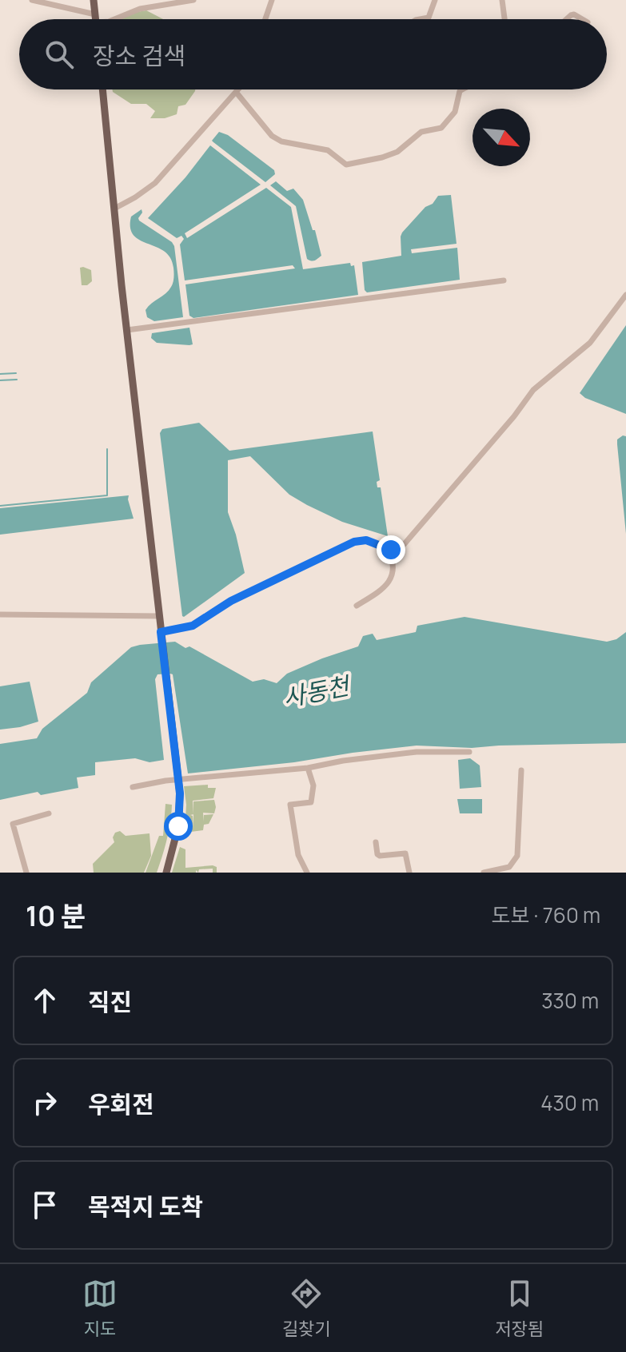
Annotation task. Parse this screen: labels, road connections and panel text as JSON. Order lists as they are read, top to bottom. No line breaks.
{"water":["사동천"],"north":"bottom right","page":{"search":"장소 검색","heading":["10 분","도보 · 760 m"],"list":[["직진","330 m"],["우회전","430 m"],"목적지 도착"],"nav":["지도","길찾기","저장됨"]}}
